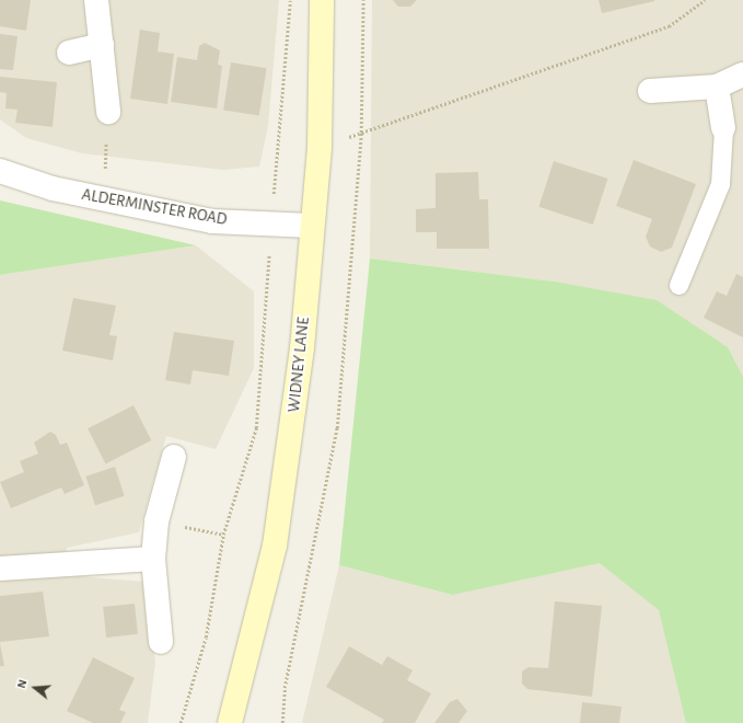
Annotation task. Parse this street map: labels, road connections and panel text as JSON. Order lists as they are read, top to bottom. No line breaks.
{"streets":{"street":["ALDERMINSTER ROAD","WIDNEY LANE"]},"crossings":[["ALDERMINSTER ROAD","WIDNEY LANE"]],"north":"left"}
